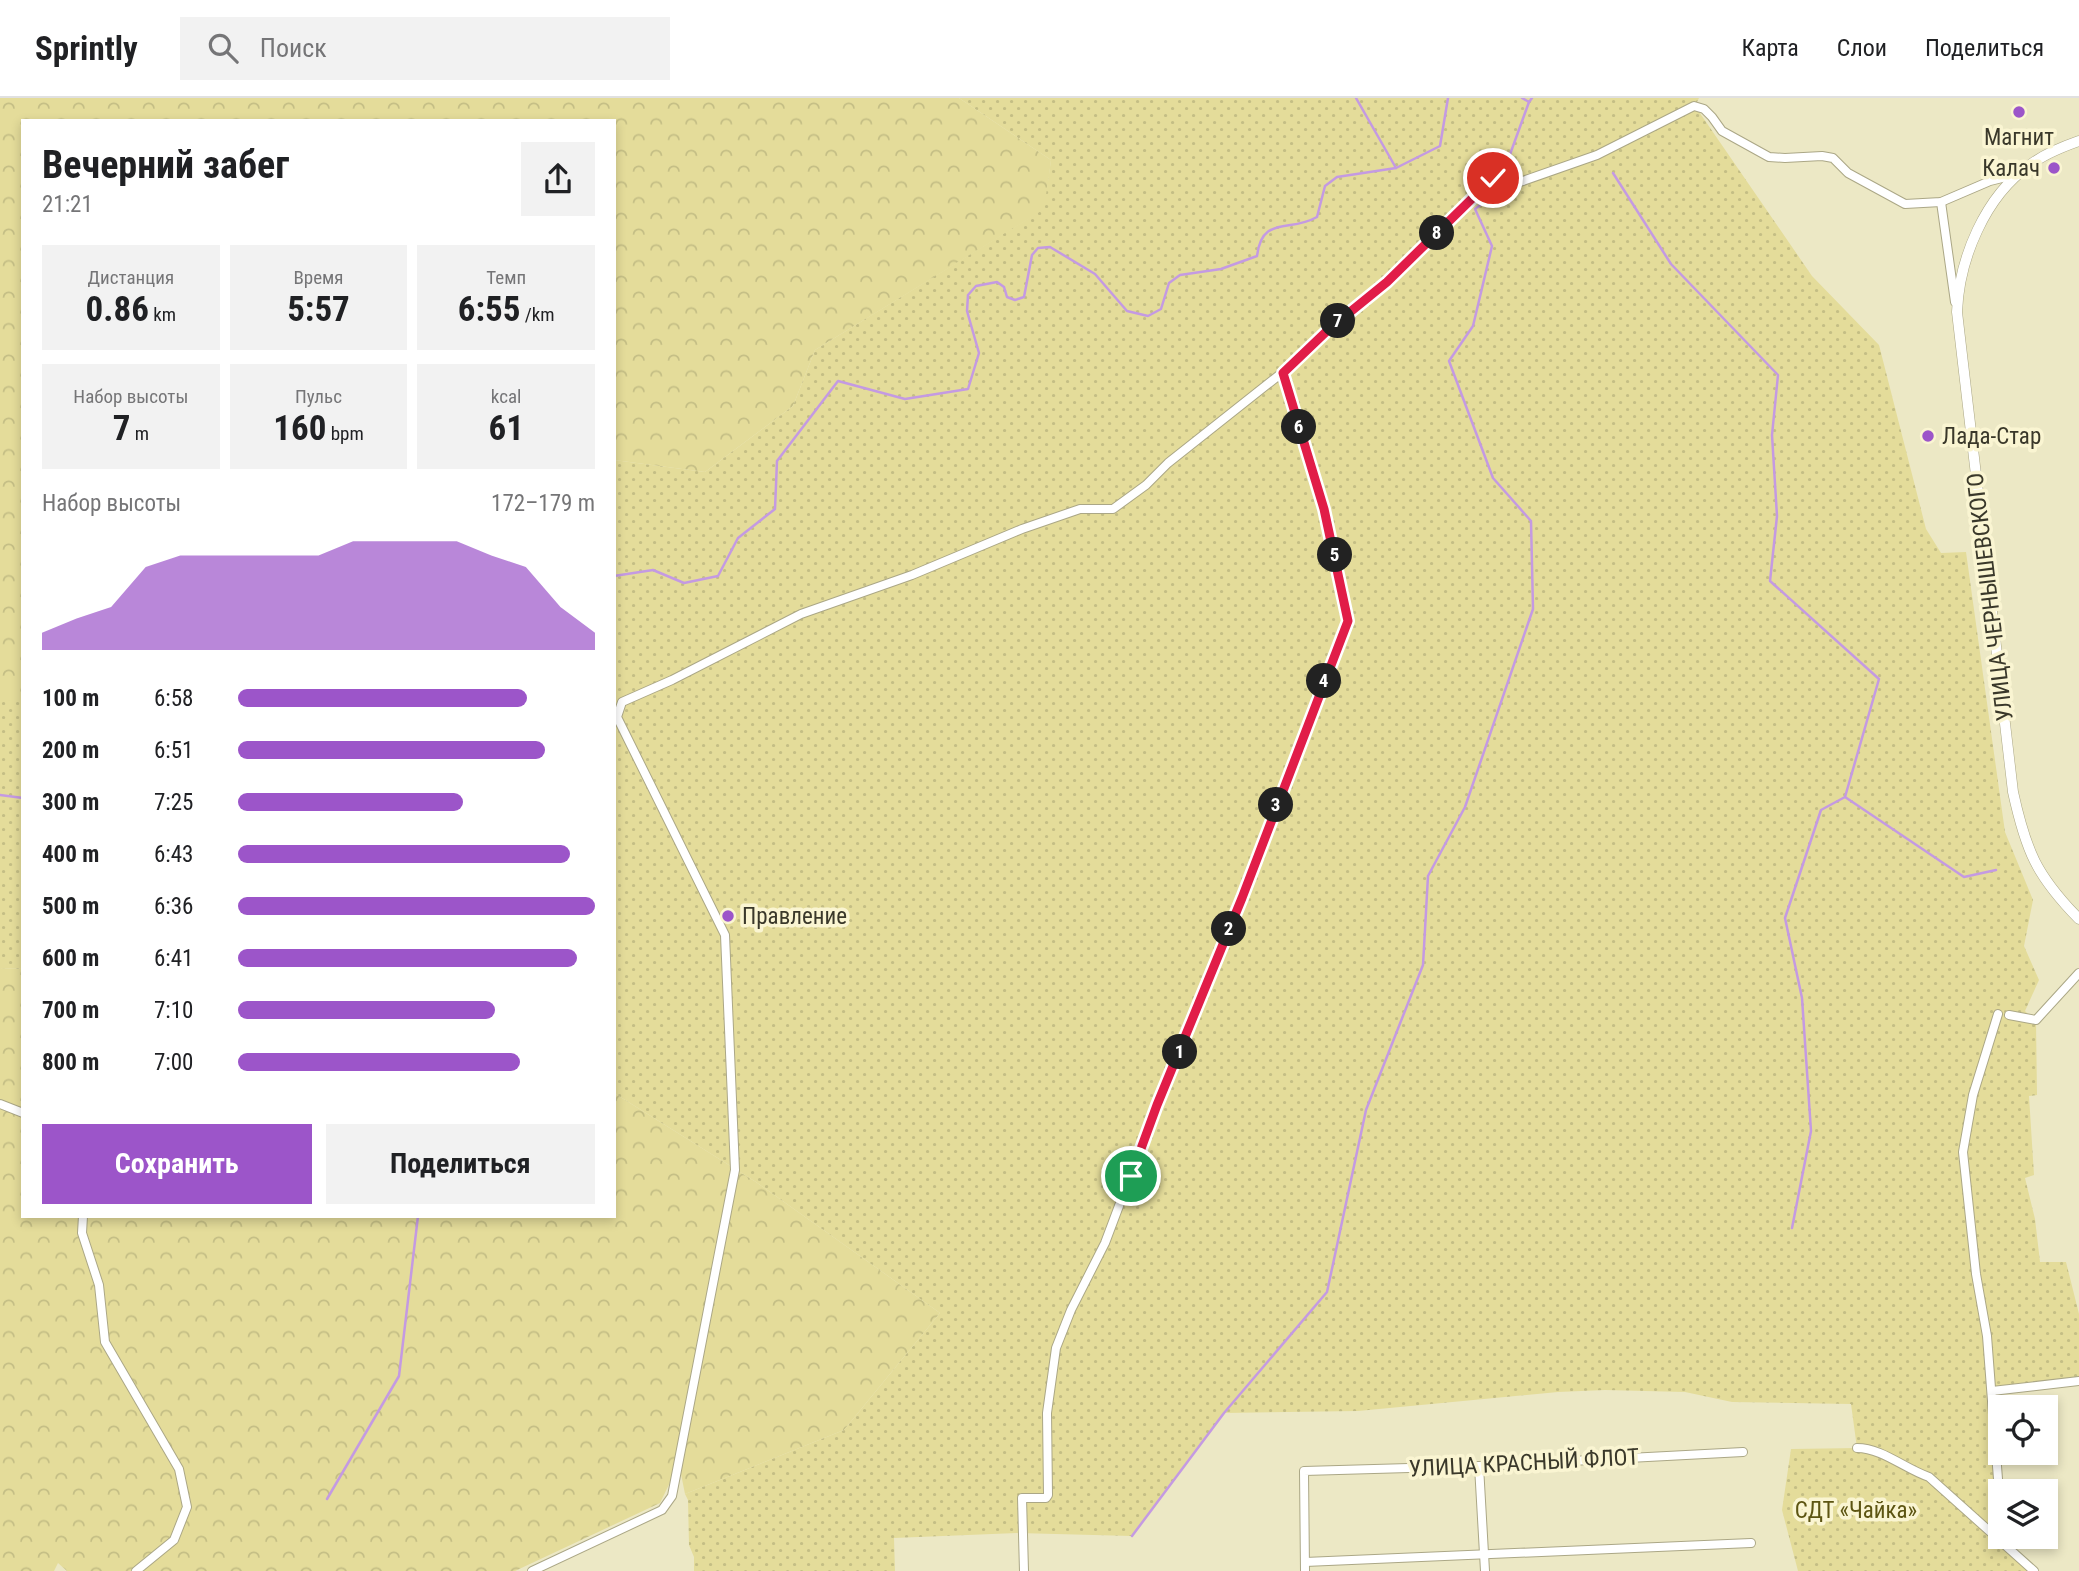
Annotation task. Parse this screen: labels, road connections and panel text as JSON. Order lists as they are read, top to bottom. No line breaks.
{"streets":{"street":["УЛИЦА ЧЕРНЫШЕВСКОГО","УЛИЦА КРАСНЫЙ ФЛОТ"]},"parks":["СДТ «Чайка»"],"places":["Магнит","Калач","Лада-Стар","Правление"],"page":{"header":"Sprintly","search":"Поиск","nav":["Карта","Слои","Поделиться"],"heading":["Вечерний забег","21:21"],"pins":["8","7","6","5","4","3","2","1"],"stats":[["Дистанция","0.86 km"],["Время","5:57"],["Темп","6:55 /km"],["Набор высоты","7 m"],["Пульс","160 bpm"],["kcal","61"]],"chart":["Набор высоты","172–179 m"],"list":[{"name":"100 m","note":"6:58"},{"name":"200 m","note":"6:51"},{"name":"300 m","note":"7:25"},{"name":"400 m","note":"6:43"},{"name":"500 m","note":"6:36"},{"name":"600 m","note":"6:41"},{"name":"700 m","note":"7:10"},{"name":"800 m","note":"7:00"}],"buttons":["Сохранить","Поделиться"]}}
